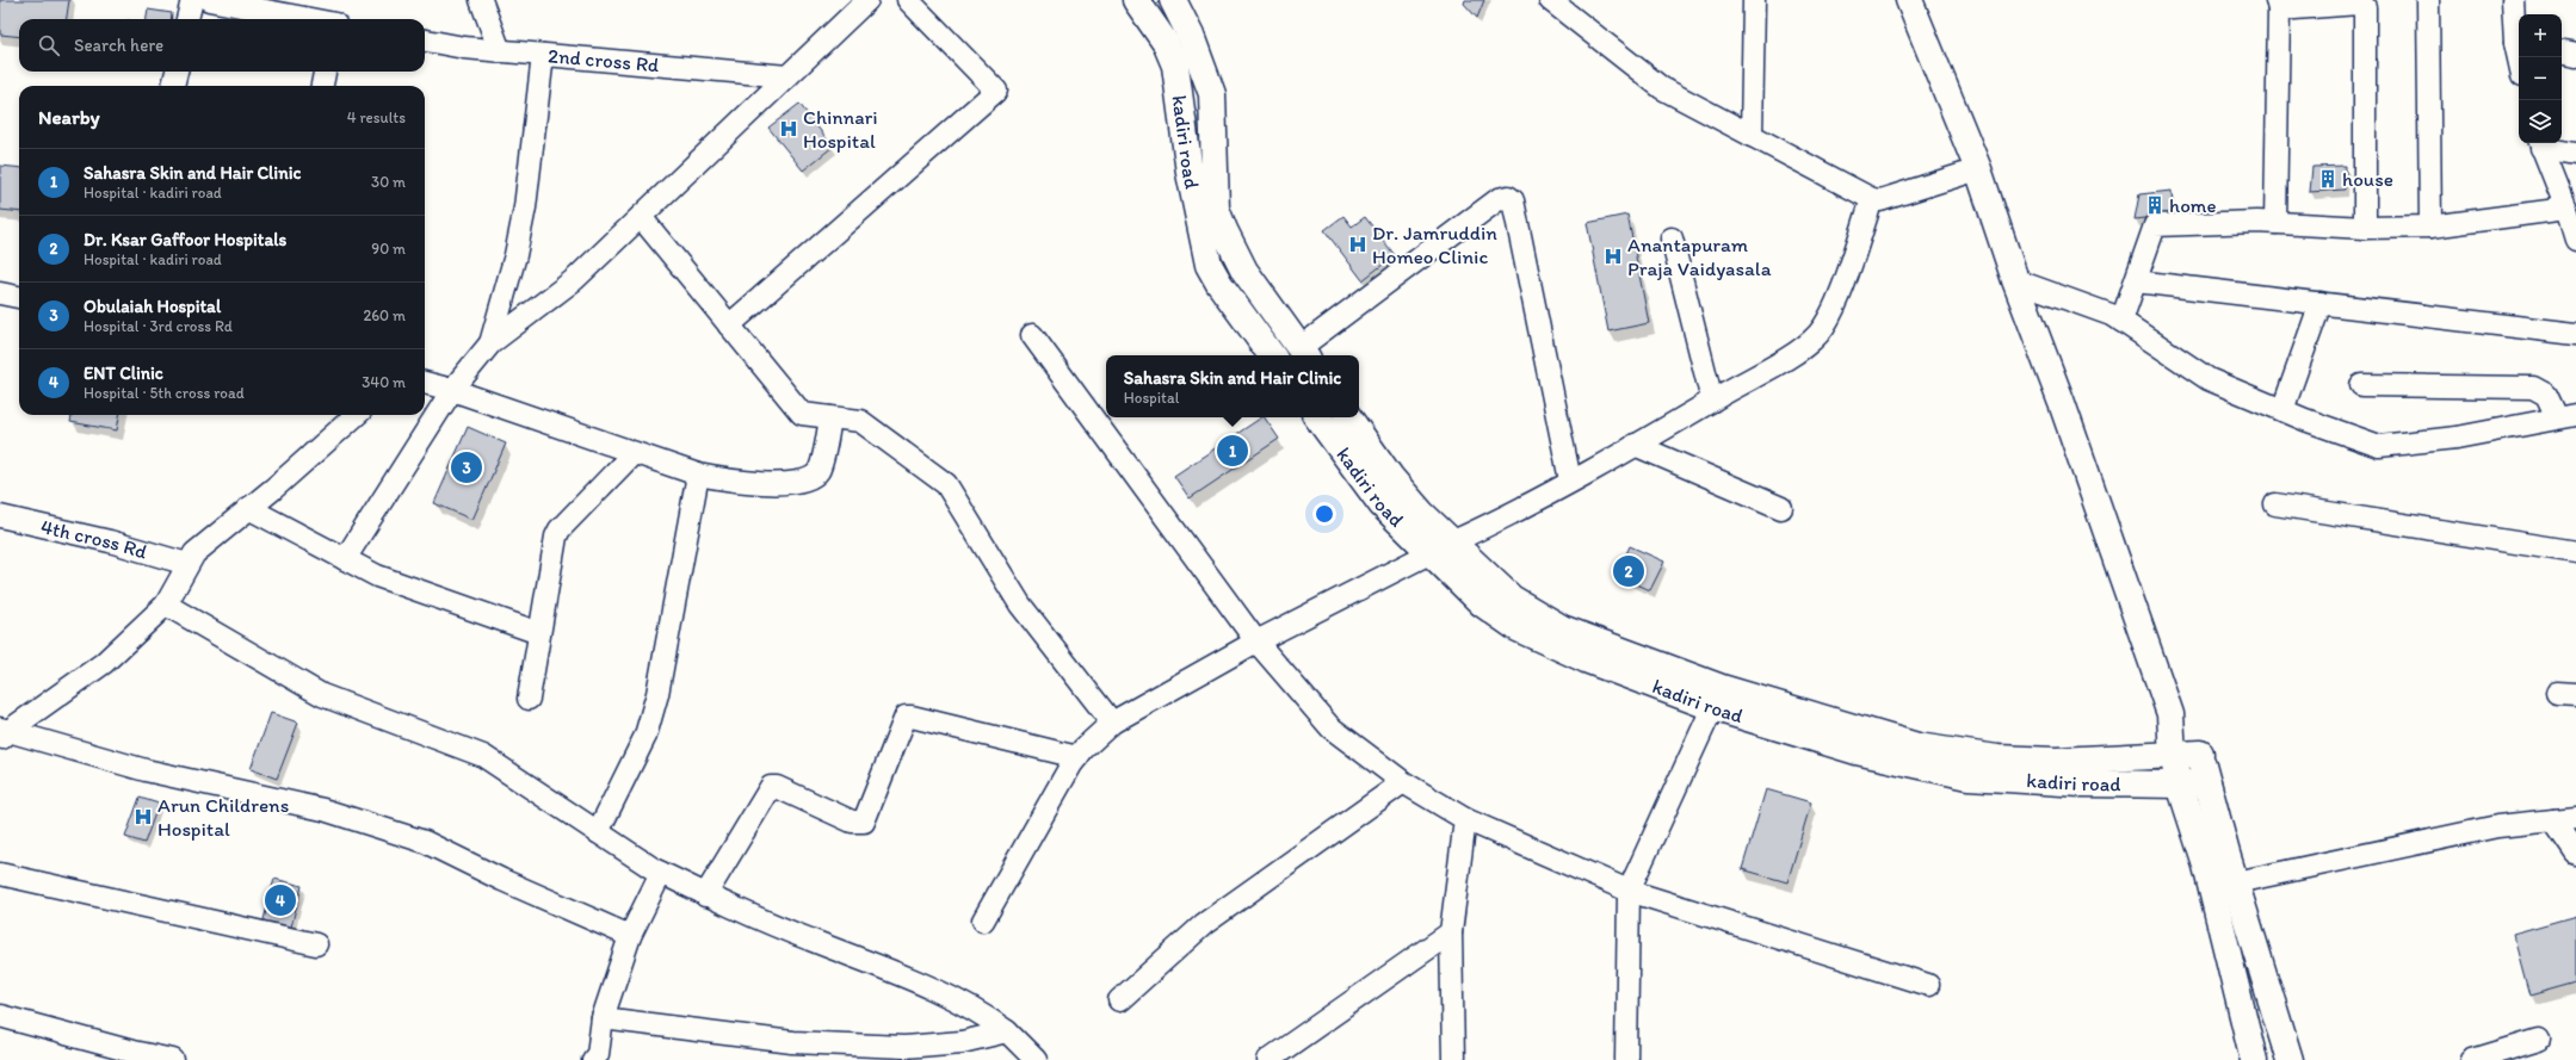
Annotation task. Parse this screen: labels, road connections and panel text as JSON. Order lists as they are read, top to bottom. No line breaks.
{"streets":{"main road":["kadiri road"],"street":["2nd cross Rd","4th cross Rd"]},"places":{"hospital":["Chinnari Hospital","Dr. Jamruddin Homeo Clinic","Anantapuram Praja Vaidyasala","Arun Childrens Hospital"],"building":["house","home"]},"page":{"map_buttons":["+","−"],"search":"Search here","heading":["Nearby","4 results"],"list":[{"mark":"1","name":"Sahasra Skin and Hair Clinic","note":"Hospital · kadiri road","value":"30 m"},{"mark":"2","name":"Dr. Ksar Gaffoor Hospitals","note":"Hospital · kadiri road","value":"90 m"},{"mark":"3","name":"Obulaiah Hospital","note":"Hospital · 3rd cross Rd","value":"260 m"},{"mark":"4","name":"ENT Clinic","note":"Hospital · 5th cross road","value":"340 m"}],"popup":["Sahasra Skin and Hair Clinic","Hospital"],"pins":["1","3","2","4"]}}
